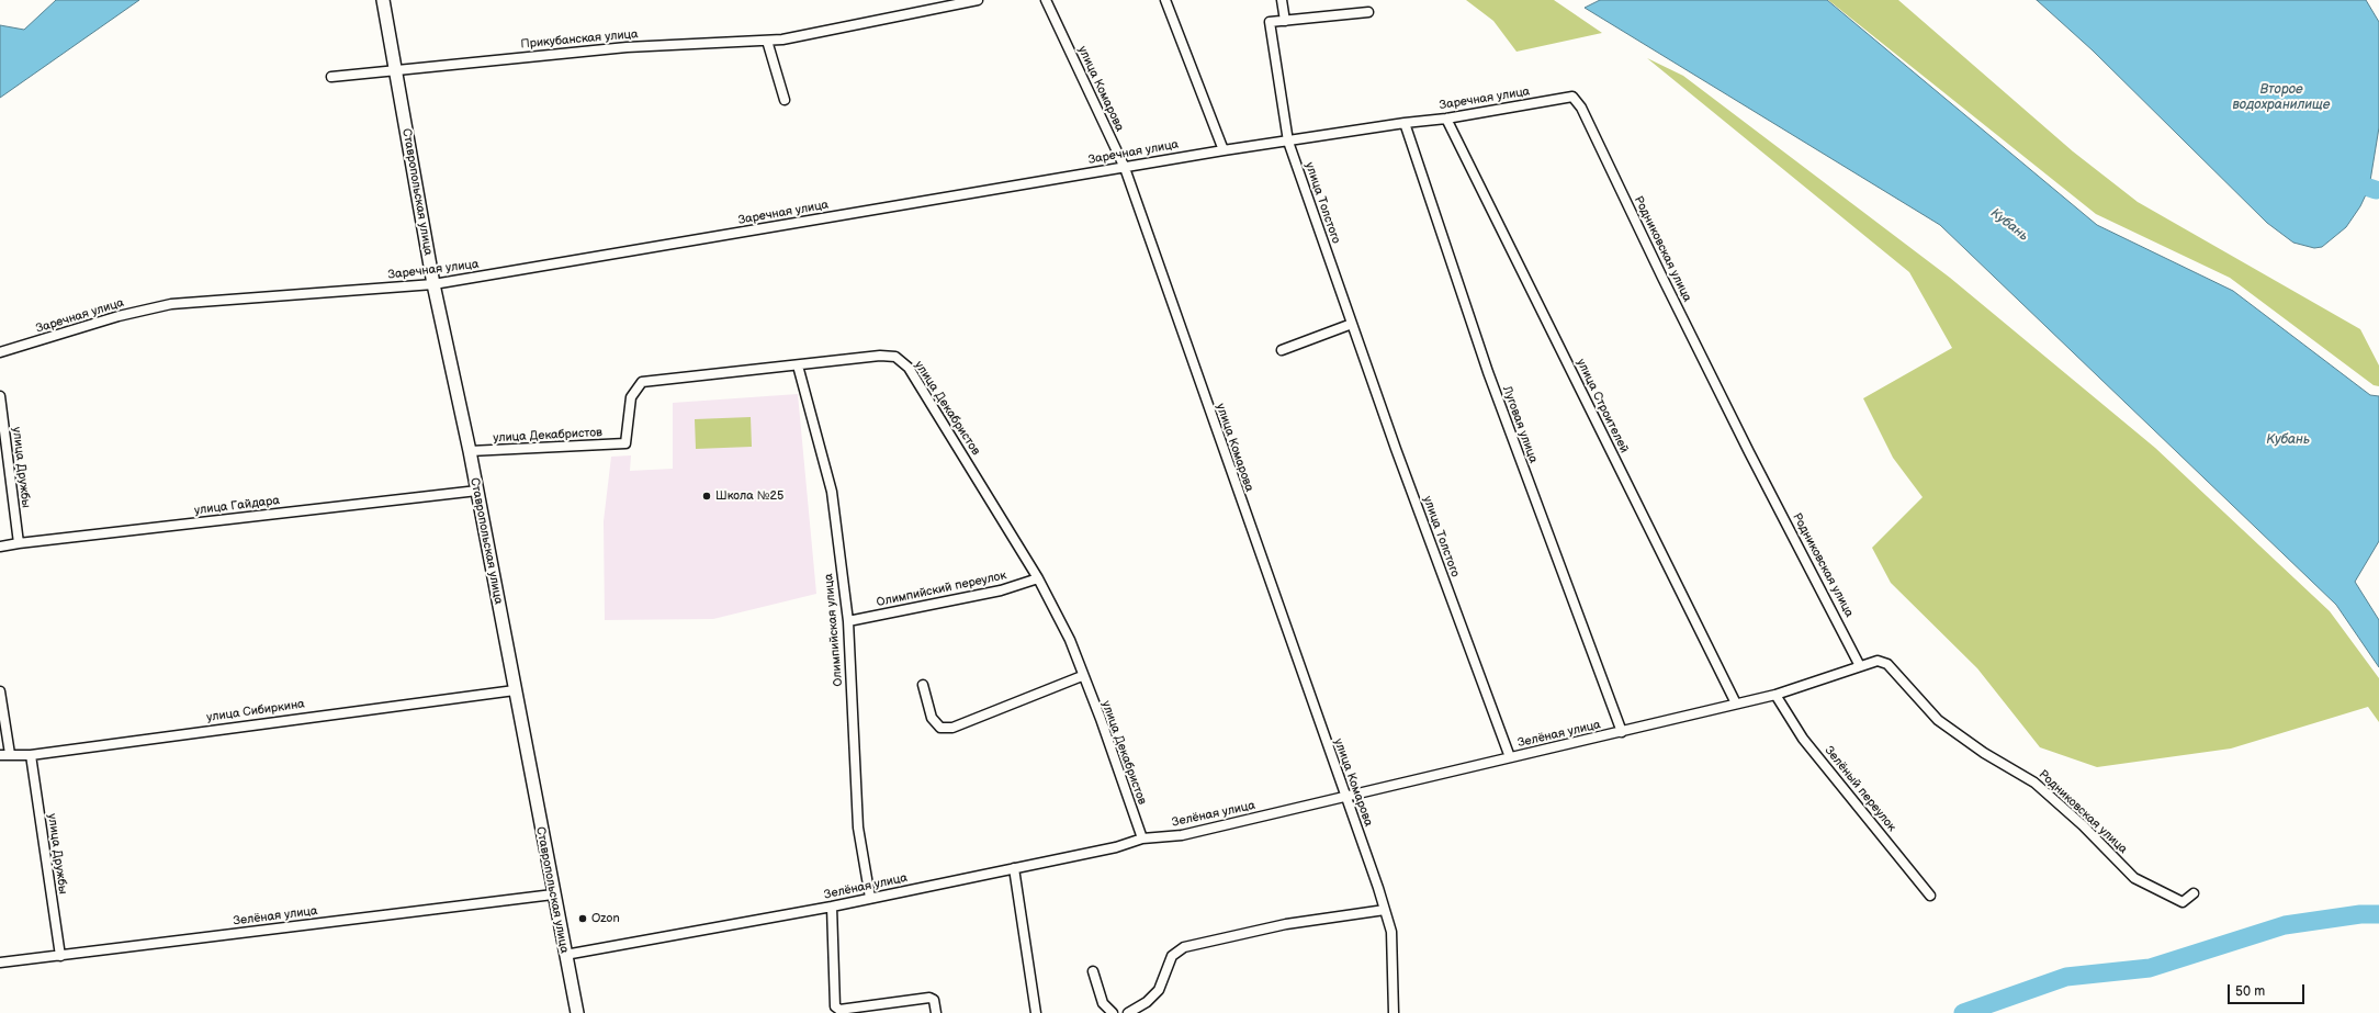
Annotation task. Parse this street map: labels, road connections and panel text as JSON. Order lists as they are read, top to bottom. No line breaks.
{"streets":{"main road":["Ставропольская улица"],"street":["Прикубанская улица","улица Комарова","Заречная улица","улица Толстого","Родниковская улица","улица Строителей","улица Декабристов","Луговая улица","улица Дружбы","улица Гайдара","Олимпийский переулок","Олимпийская улица","улица Сибиркина","Зелёная улица","Зелёный переулок"]},"crossings":[["Прикубанская улица","Ставропольская улица"],["улица Комарова","Заречная улица"],["улица Комарова","Зелёная улица"],["Заречная улица","Ставропольская улица"],["Заречная улица","улица Толстого"],["Заречная улица","Родниковская улица"],["Заречная улица","улица Строителей"],["Заречная улица","Луговая улица"],["Ставропольская улица","улица Декабристов"],["Ставропольская улица","улица Гайдара"],["Ставропольская улица","улица Сибиркина"],["Ставропольская улица","Зелёная улица"],["улица Толстого","Зелёная улица"],["Родниковская улица","Зелёная улица"],["улица Строителей","Зелёная улица"],["улица Декабристов","Олимпийский переулок"],["улица Декабристов","Олимпийская улица"],["улица Декабристов","Зелёная улица"],["Луговая улица","Зелёная улица"],["улица Дружбы","улица Гайдара"],["улица Дружбы","улица Сибиркина"],["улица Дружбы","Зелёная улица"],["Олимпийский переулок","Олимпийская улица"],["Олимпийская улица","Зелёная улица"],["Зелёная улица","Зелёный переулок"]],"water":["Второе водохранилище","Кубань"],"places":["Школа №25","Ozon"],"scale_bar":"50 m"}
